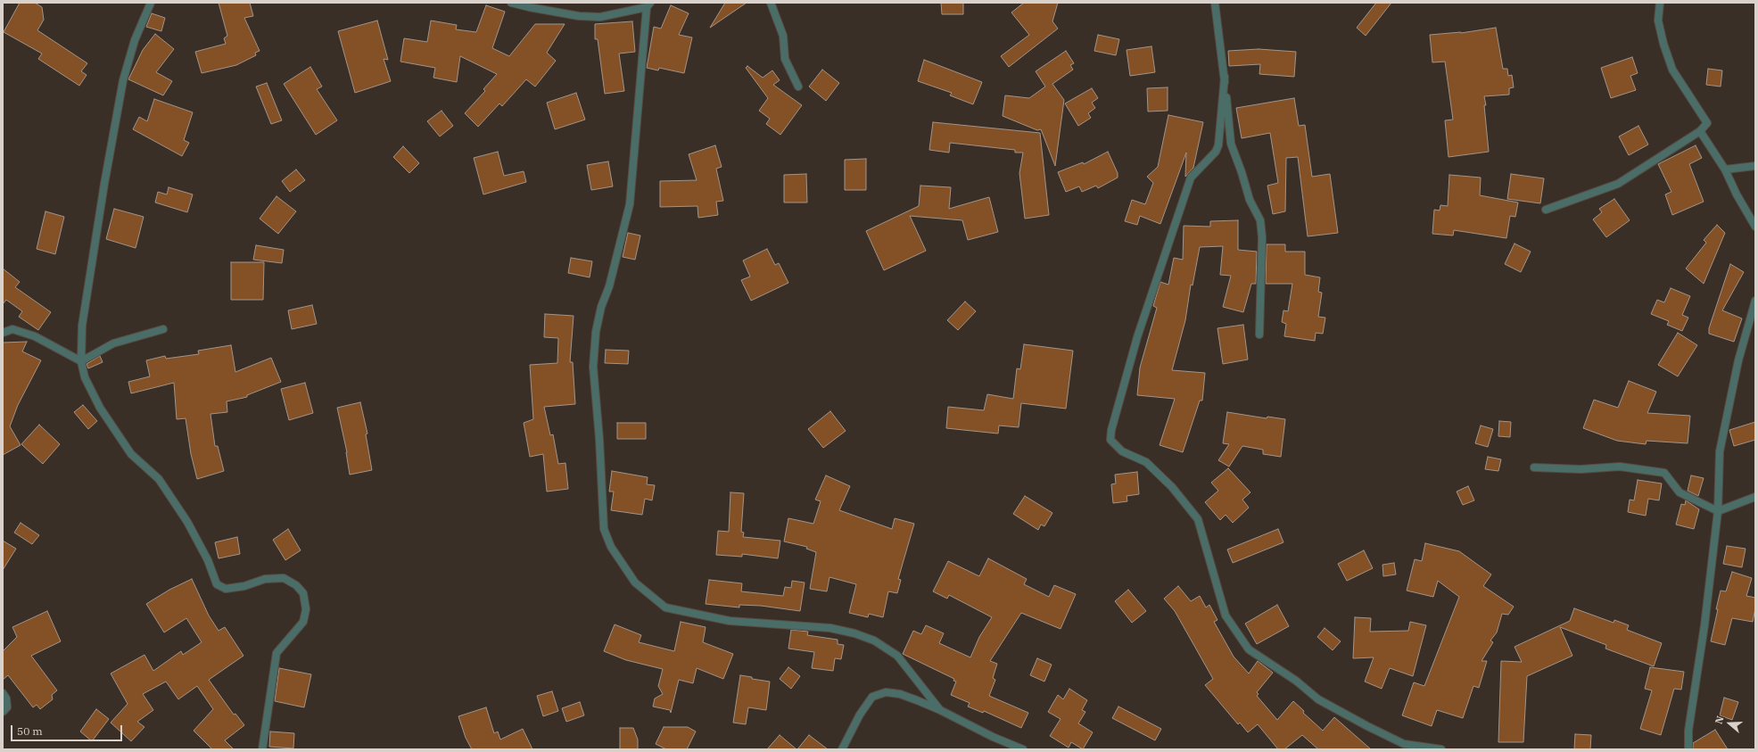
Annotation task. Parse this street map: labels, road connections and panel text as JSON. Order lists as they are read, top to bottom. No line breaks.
{"scale_bar":"50 m","north":"left"}
